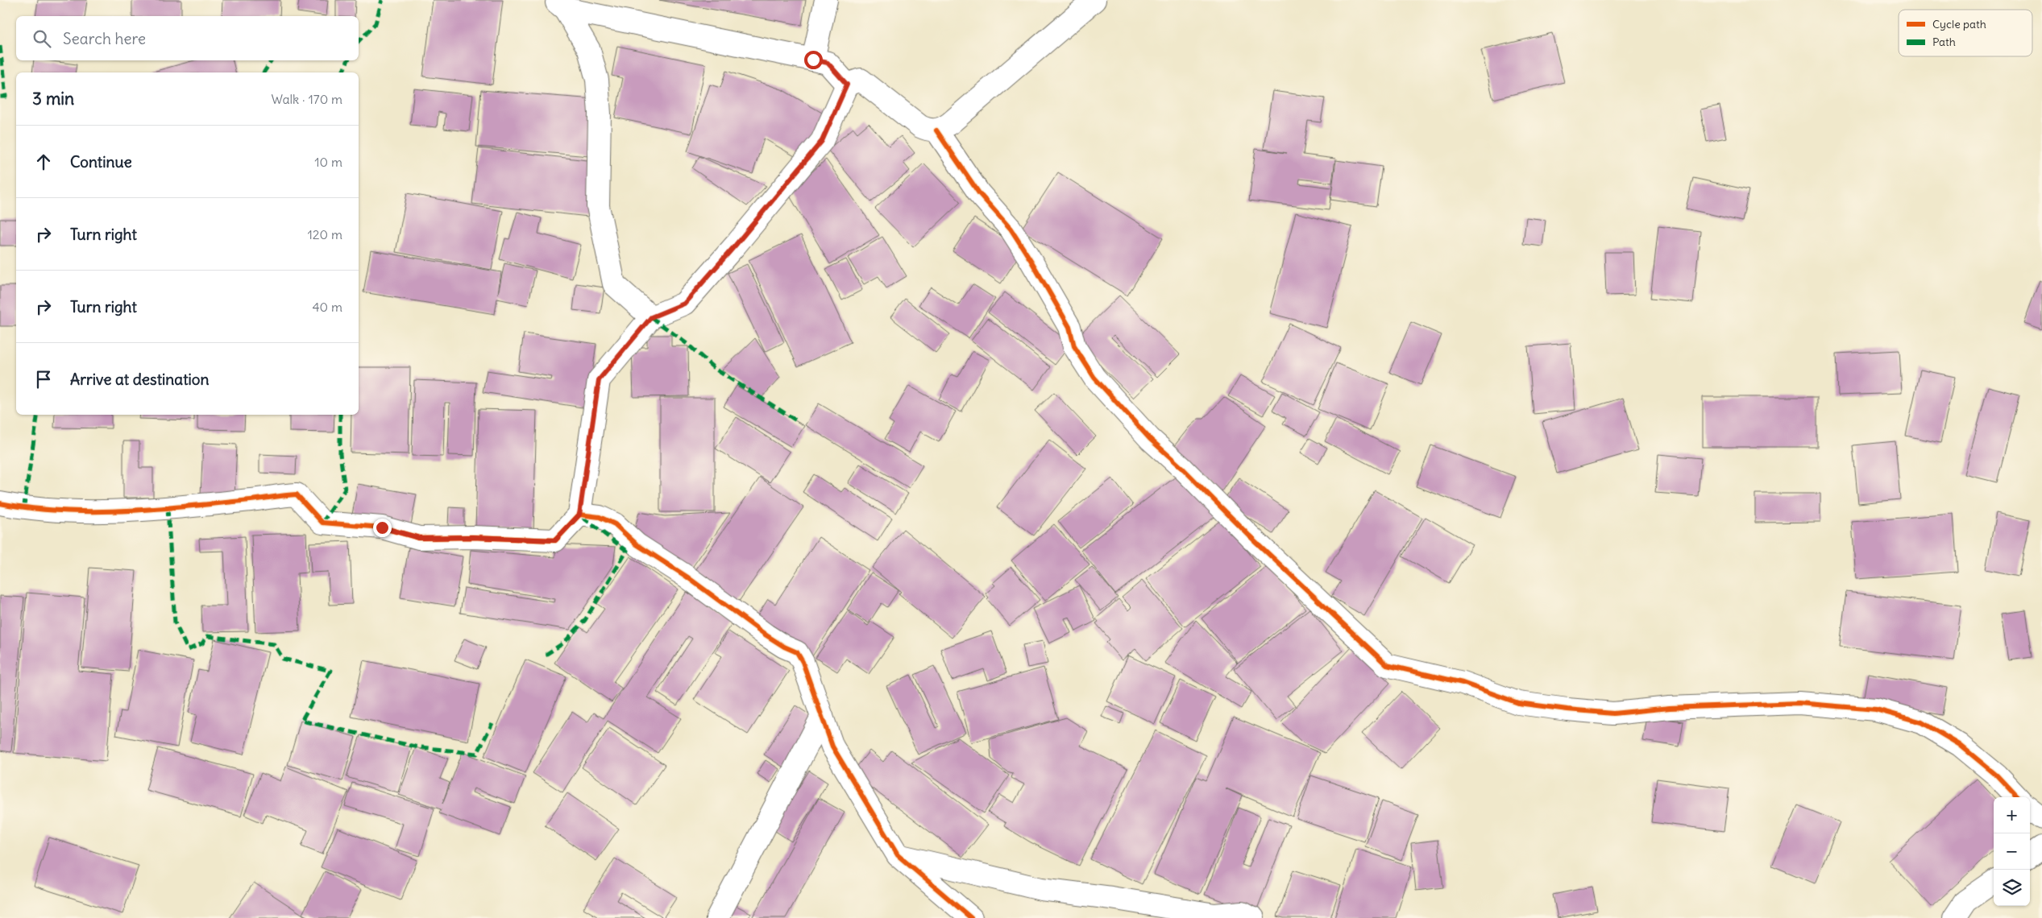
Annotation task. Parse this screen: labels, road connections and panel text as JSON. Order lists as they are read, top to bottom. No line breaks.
{"legend":["Cycle path","Path"],"page":{"search":"Search here","heading":["3 min","Walk · 170 m"],"list":[["Continue","10 m"],["Turn right","120 m"],["Turn right","40 m"],"Arrive at destination"],"map_buttons":["+","−"]}}
